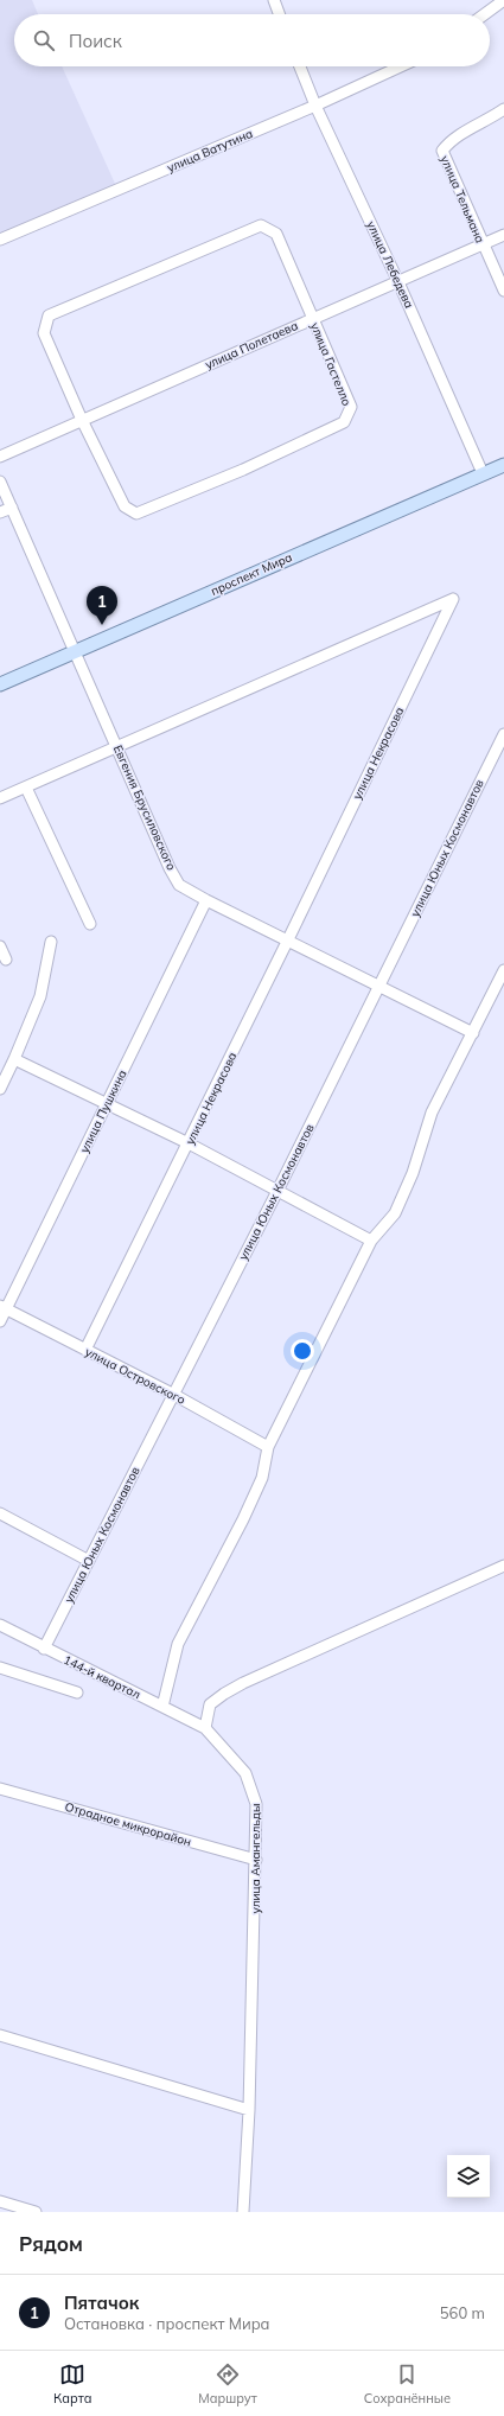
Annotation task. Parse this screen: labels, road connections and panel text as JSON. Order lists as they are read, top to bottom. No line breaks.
{"streets":{"main road":["проспект Мира"],"street":["улица Ватутина","улица Тельмана","улица Лебедева","улица Полетаева","улица Гастелло","улица Некрасова","Евгения Брусиловского","улица Юных Космонавтов","улица Пушкина","улица Островского","144-й квартал","Отрадное микрорайон","улица Амангельды"]},"crossings":[["улица Ватутина","улица Лебедева"],["улица Тельмана","улица Полетаева"],["улица Лебедева","улица Полетаева"],["улица Лебедева","проспект Мира"],["улица Полетаева","улица Гастелло"],["проспект Мира","Евгения Брусиловского"],["улица Некрасова","Евгения Брусиловского"],["улица Некрасова","улица Островского"],["Евгения Брусиловского","улица Юных Космонавтов"],["Евгения Брусиловского","улица Пушкина"],["улица Юных Космонавтов","улица Островского"],["улица Юных Космонавтов","144-й квартал"],["улица Пушкина","улица Островского"],["144-й квартал","улица Амангельды"],["Отрадное микрорайон","улица Амангельды"]],"page":{"search":"Поиск","pins":"1","heading":"Рядом","list":[{"mark":"1","name":"Пятачок","note":"Остановка · проспект Мира","value":"560 m"}],"nav":["Карта","Маршрут","Сохранённые"]}}
